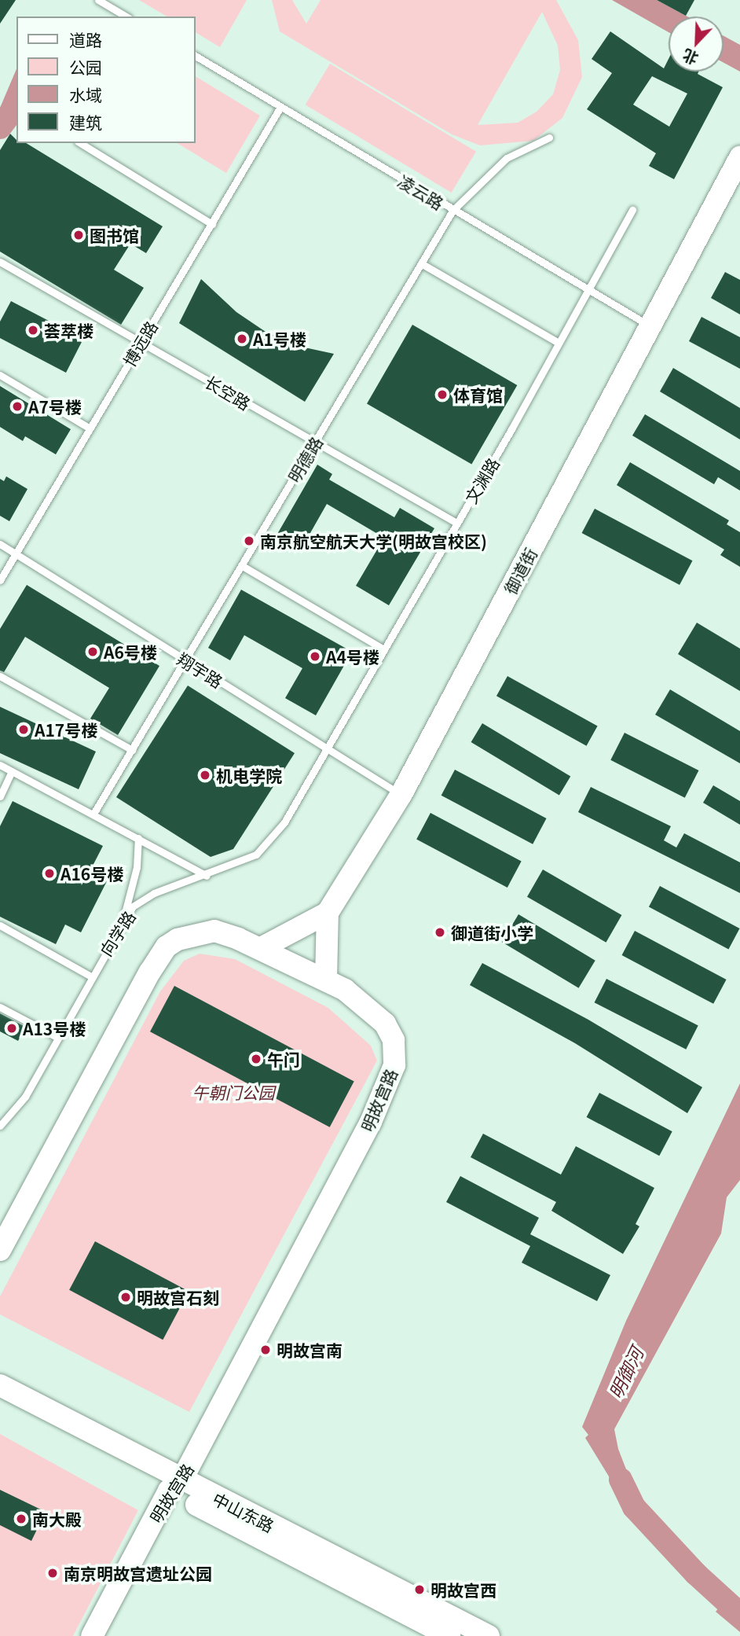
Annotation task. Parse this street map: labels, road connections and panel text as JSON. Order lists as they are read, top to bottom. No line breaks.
{"streets":{"main road":["御道街","明故宫路","中山东路"],"lane":["凌云路","博远路","长空路","明德路","文渊路","翔宇路","向学路"]},"crossings":[["凌云路","博远路"],["凌云路","明德路"],["凌云路","文渊路"],["凌云路","御道街"],["博远路","长空路"],["博远路","翔宇路"],["长空路","明德路"],["长空路","文渊路"],["明德路","翔宇路"],["文渊路","翔宇路"],["文渊路","向学路"],["御道街","翔宇路"],["翔宇路","向学路"],["明故宫路","中山东路"]],"water":["明御河"],"parks":["午朝门公园"],"places":["图书馆","荟萃楼","A1号楼","体育馆","A7号楼","南京航空航天大学(明故宫校区)","A6号楼","A4号楼","A17号楼","机电学院","A16号楼","御道街小学","A13号楼","午门","明故宫石刻","明故宫南","南大殿","南京明故宫遗址公园","明故宫西"],"legend":["道路","公园","水域","建筑"],"north":"bottom left"}
